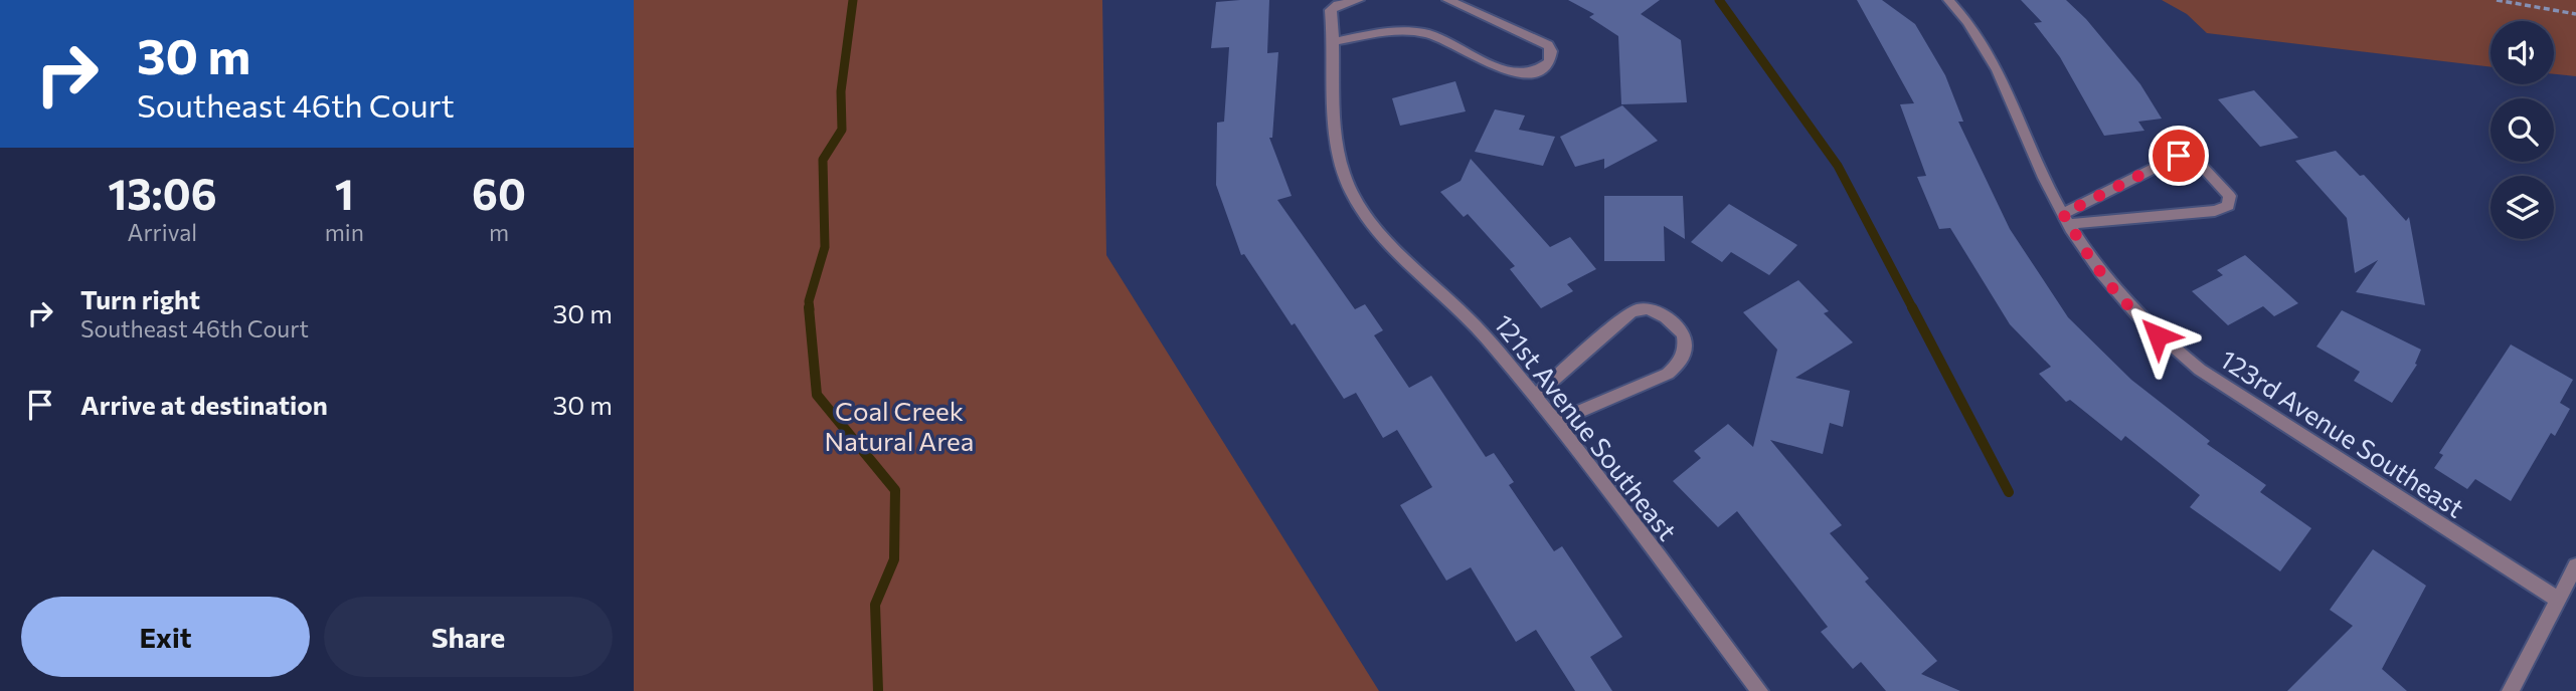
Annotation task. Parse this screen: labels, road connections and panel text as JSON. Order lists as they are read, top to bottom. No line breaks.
{"streets":{"street":["121st Avenue Southeast","123rd Avenue Southeast"]},"parks":["Coal Creek Natural Area"],"page":{"turn":["30 m","Southeast 46th Court"],"eta":["13:06","Arrival","1","min","60","m"],"list":[{"name":"Turn right","note":"Southeast 46th Court","value":"30 m"},{"name":"Arrive at destination","value":"30 m"}],"buttons":["Exit","Share"]}}
